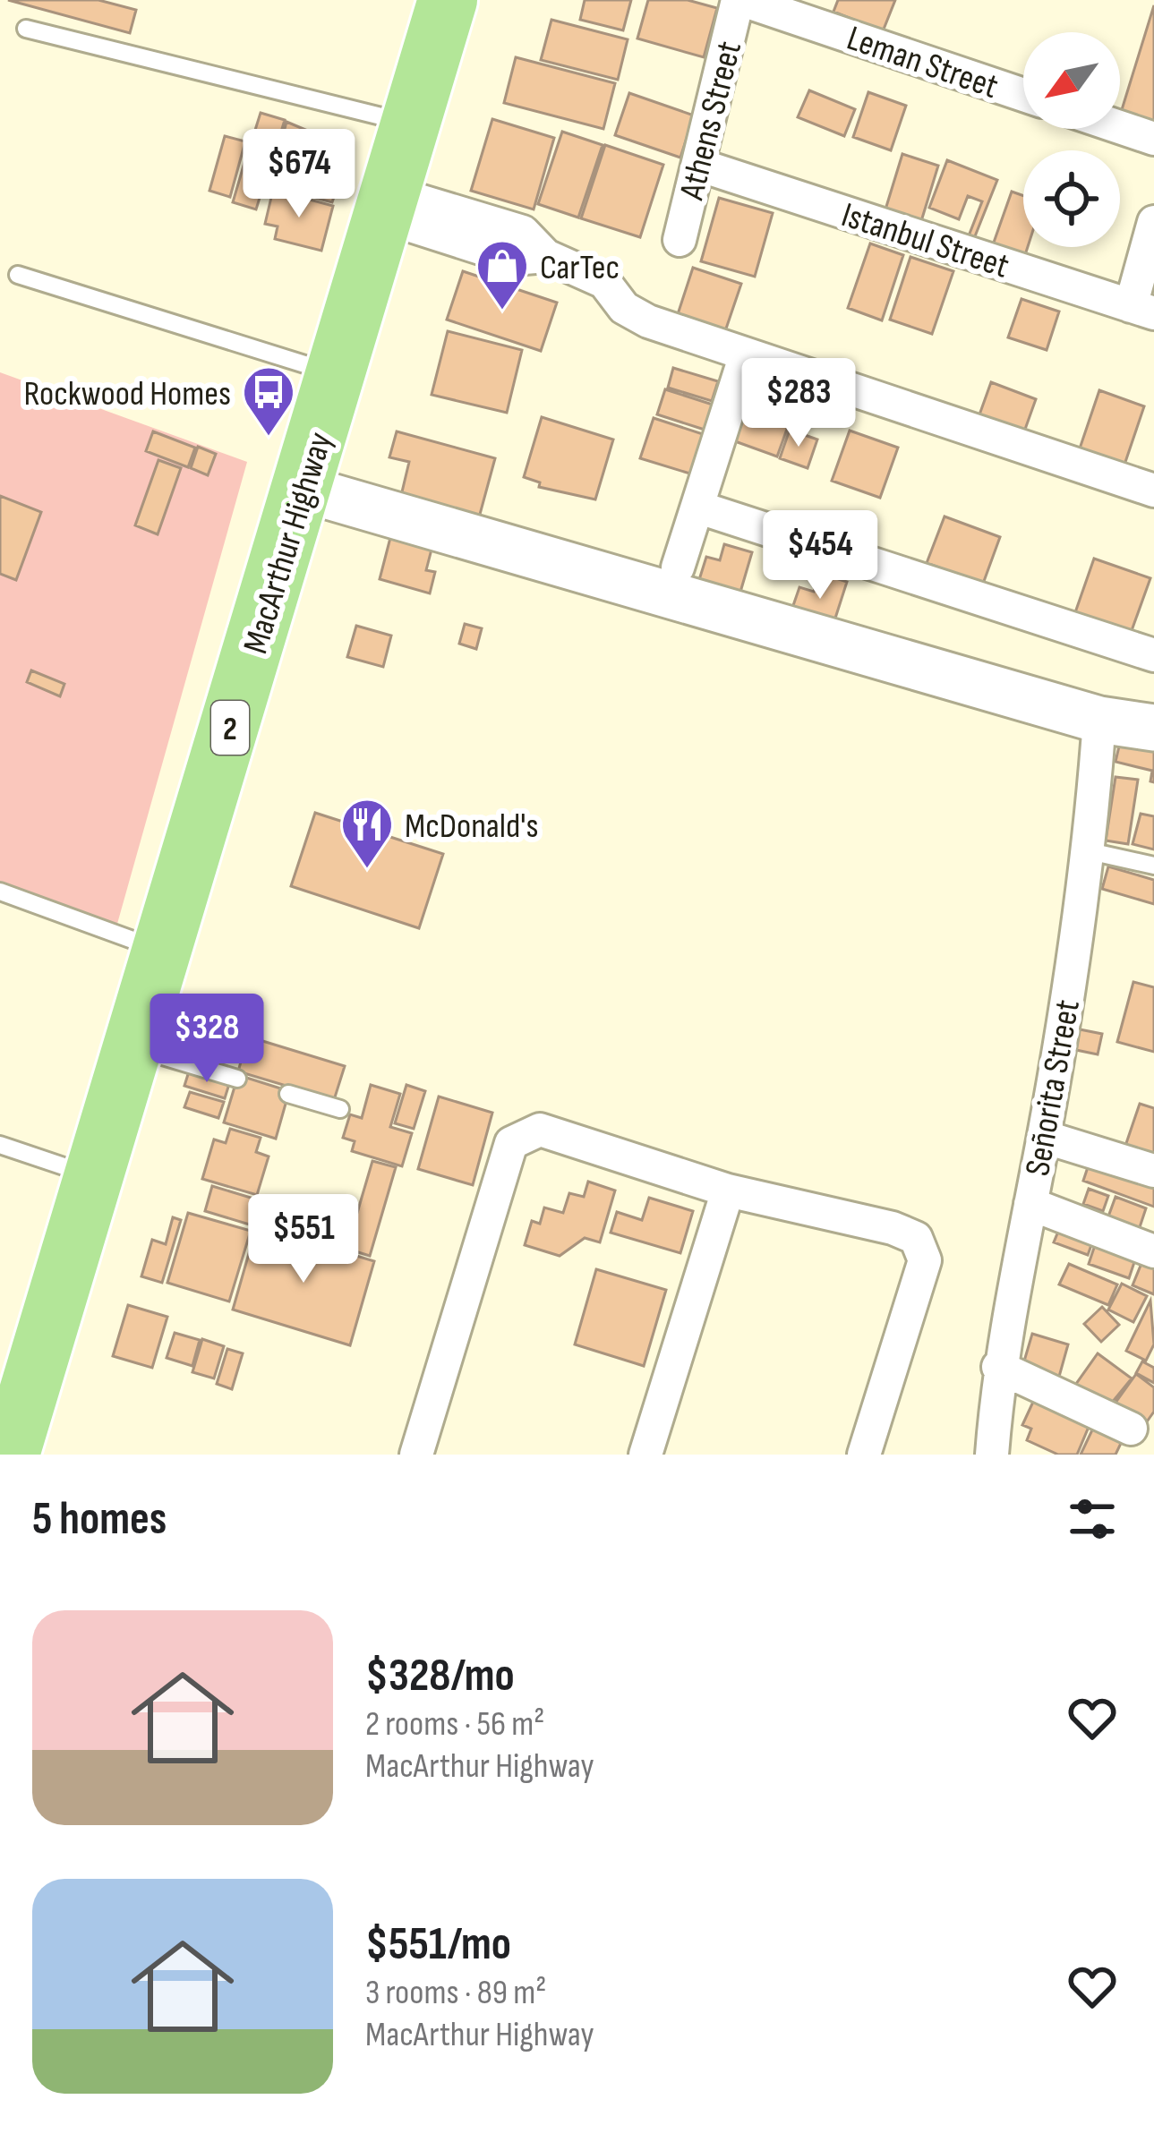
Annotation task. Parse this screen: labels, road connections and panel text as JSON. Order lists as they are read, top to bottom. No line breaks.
{"streets":{"highway":["MacArthur Highway","2"],"street":["Leman Street","Athens Street","Istanbul Street","Señorita Street"]},"crossings":[["Leman Street","Athens Street"],["Athens Street","Istanbul Street"]],"places":{"shop":["CarTec"],"bus stop":["Rockwood Homes"],"restaurant":["McDonald's"]},"north":"bottom left","page":{"price":["$674","$283","$454","$328","$551"],"heading":"5 homes","list":[{"name":"$328/mo","note":"2 rooms · 56 m² · MacArthur Highway"},{"name":"$551/mo","note":"3 rooms · 89 m² · MacArthur Highway"}]}}
